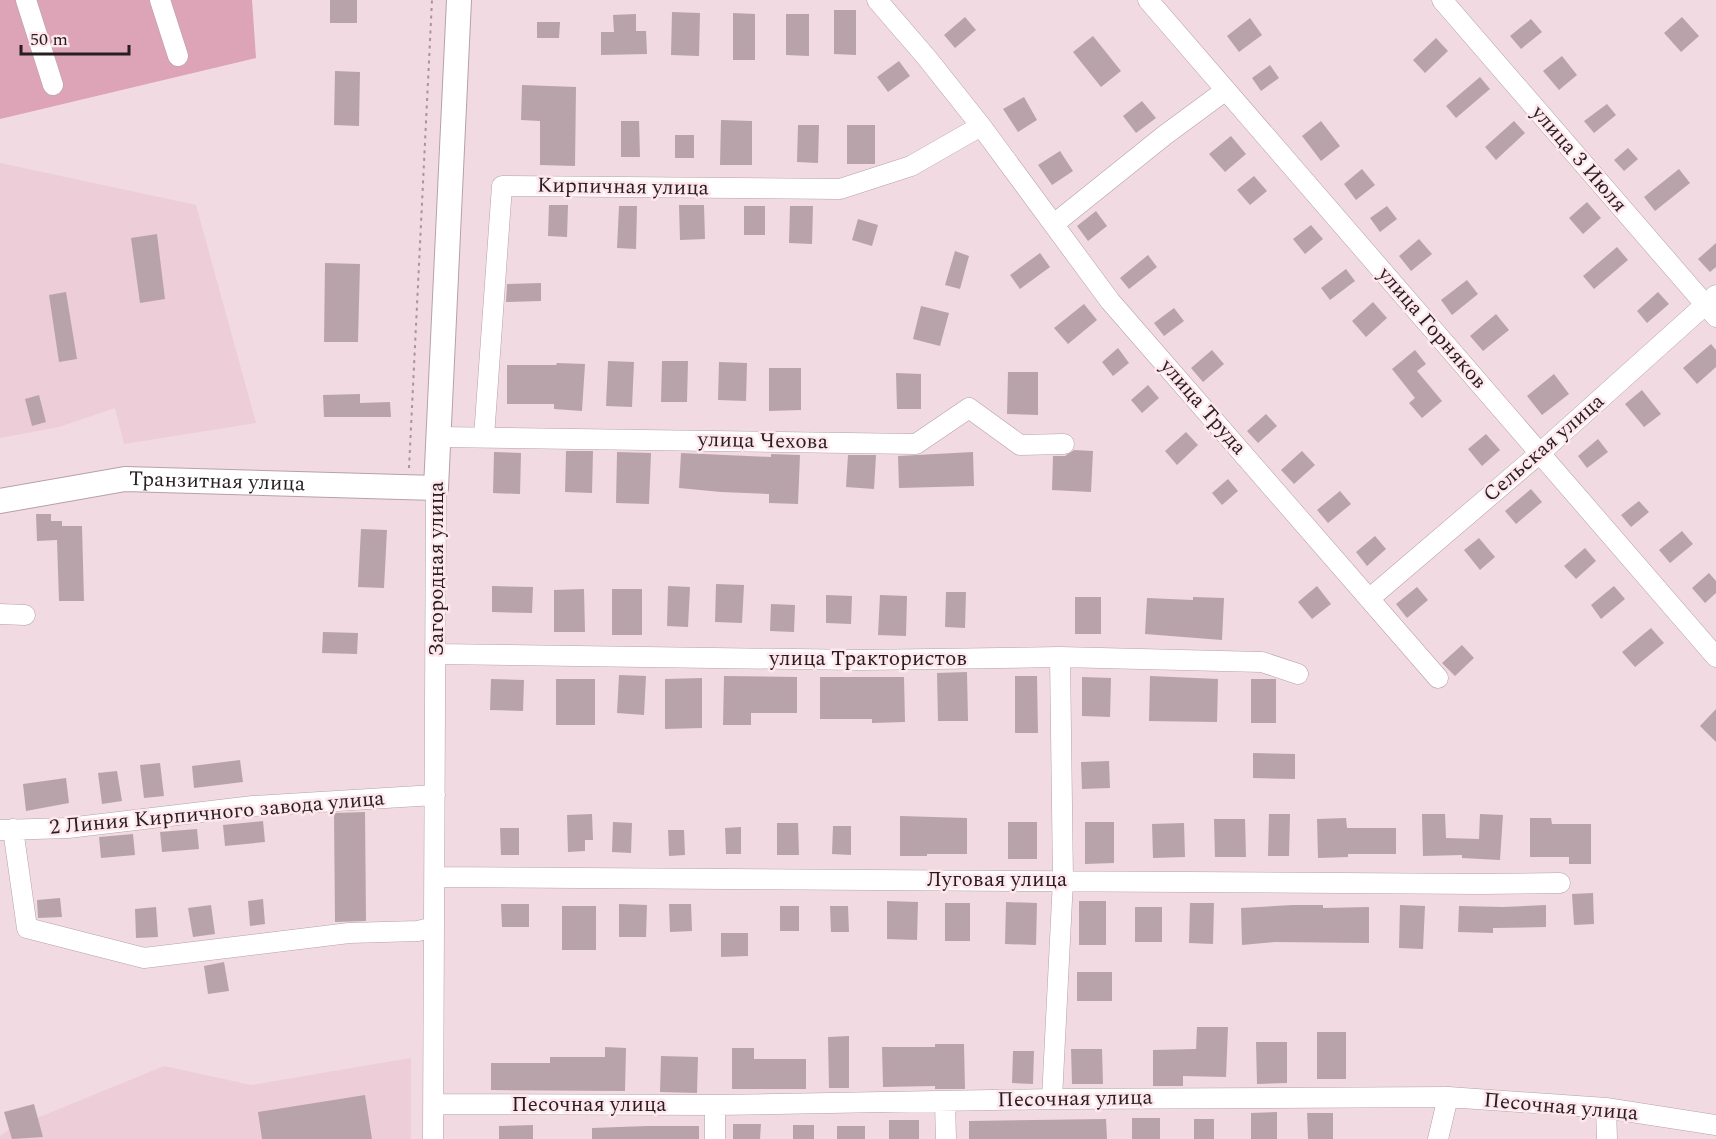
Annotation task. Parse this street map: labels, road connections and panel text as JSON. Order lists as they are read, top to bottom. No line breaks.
{"streets":{"main road":["Транзитная улица","Загородная улица"],"street":["улица 3 Июля","Кирпичная улица","улица Горняков","улица Труда","улица Чехова","Сельская улица","улица Трактористов","2 Линия Кирпичного завода улица","Луговая улица","Песочная улица"]},"crossings":[["улица 3 Июля","Сельская улица"],["Кирпичная улица","улица Труда"],["Кирпичная улица","улица Чехова"],["улица Горняков","Сельская улица"],["улица Труда","Сельская улица"],["улица Чехова","Загородная улица"],["Транзитная улица","Загородная улица"],["Загородная улица","улица Трактористов"],["Загородная улица","2 Линия Кирпичного завода улица"],["Загородная улица","Луговая улица"],["Загородная улица","Песочная улица"]],"scale_bar":"50 m"}
